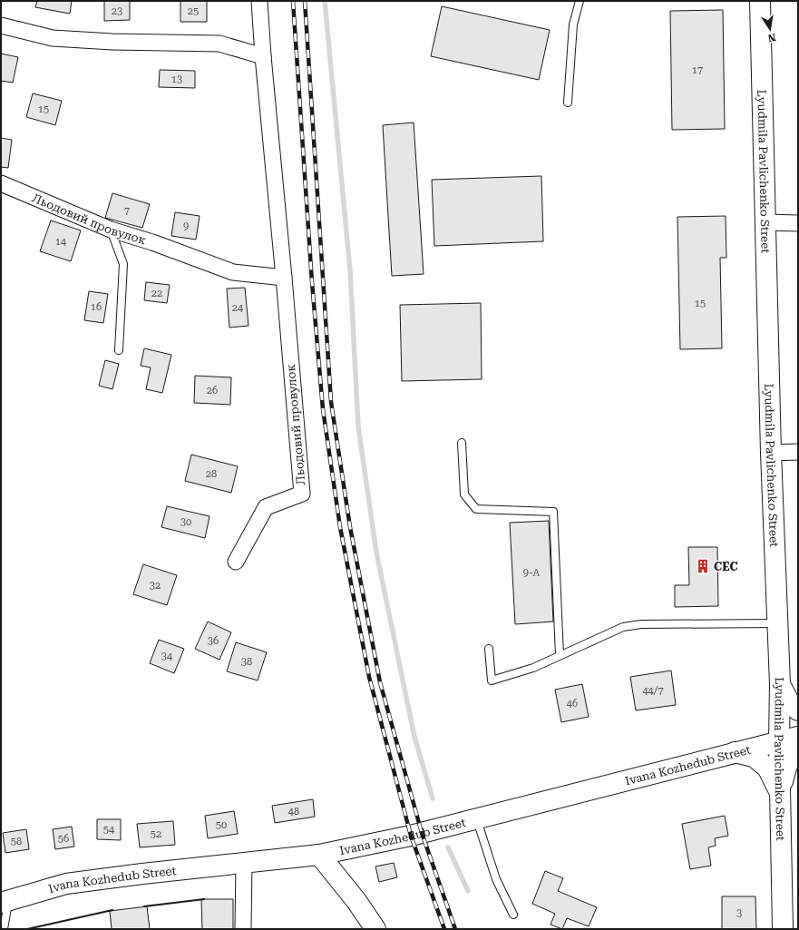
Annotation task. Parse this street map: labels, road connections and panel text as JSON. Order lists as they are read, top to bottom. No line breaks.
{"streets":{"main road":["Lyudmila Pavlichenko Street","Ivana Kozhedub Street"],"street":["Льодовий провулок"]},"crossings":[["Lyudmila Pavlichenko Street","Ivana Kozhedub Street"]],"places":{"building":["СЕС"]},"house_numbers":["23","25","17","13","15","7","9","14","22","15","16","24","26","28","30","9-А","32","36","34","38","44/7","46","48","50","54","52","56","58","3"],"north":"bottom"}
